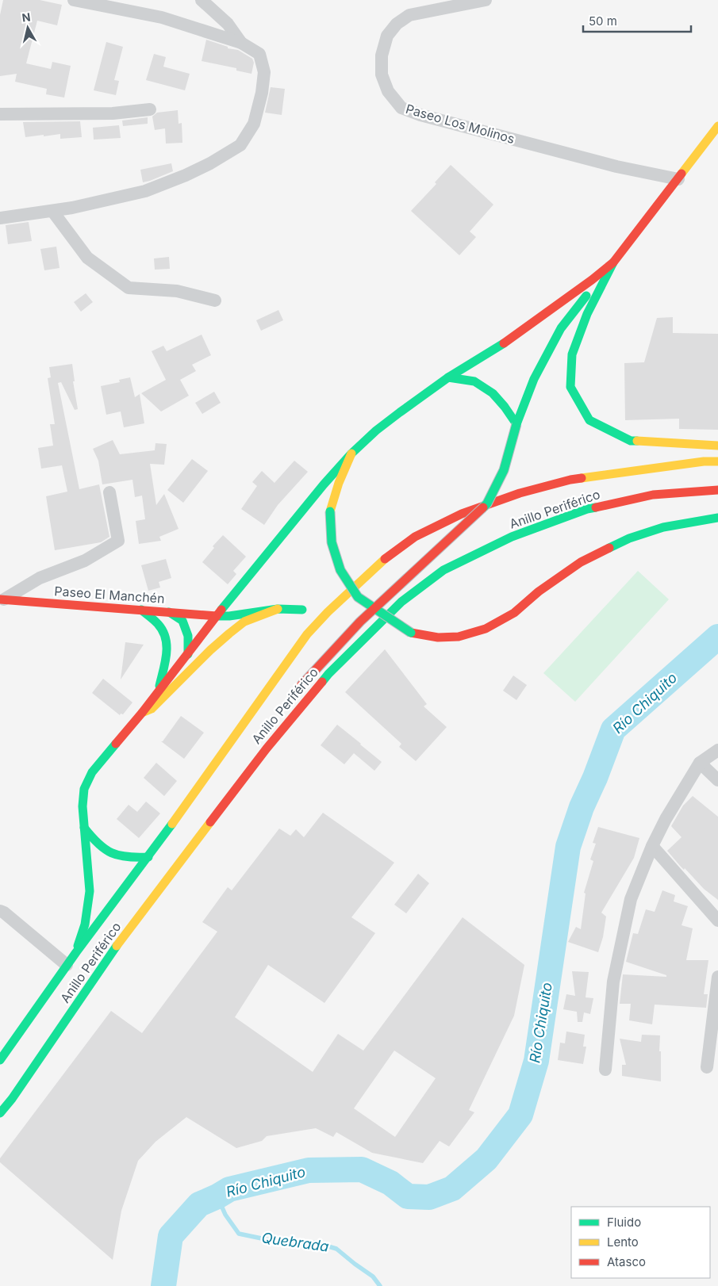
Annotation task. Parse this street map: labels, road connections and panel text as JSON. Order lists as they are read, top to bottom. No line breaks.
{"streets":{"main road":["Anillo Periférico","Paseo El Manchén"],"street":["Paseo Los Molinos"]},"water":["Río Chiquito","Quebrada"],"legend":["Fluido","Lento","Atasco"],"scale_bar":"50 m","north":"top"}
